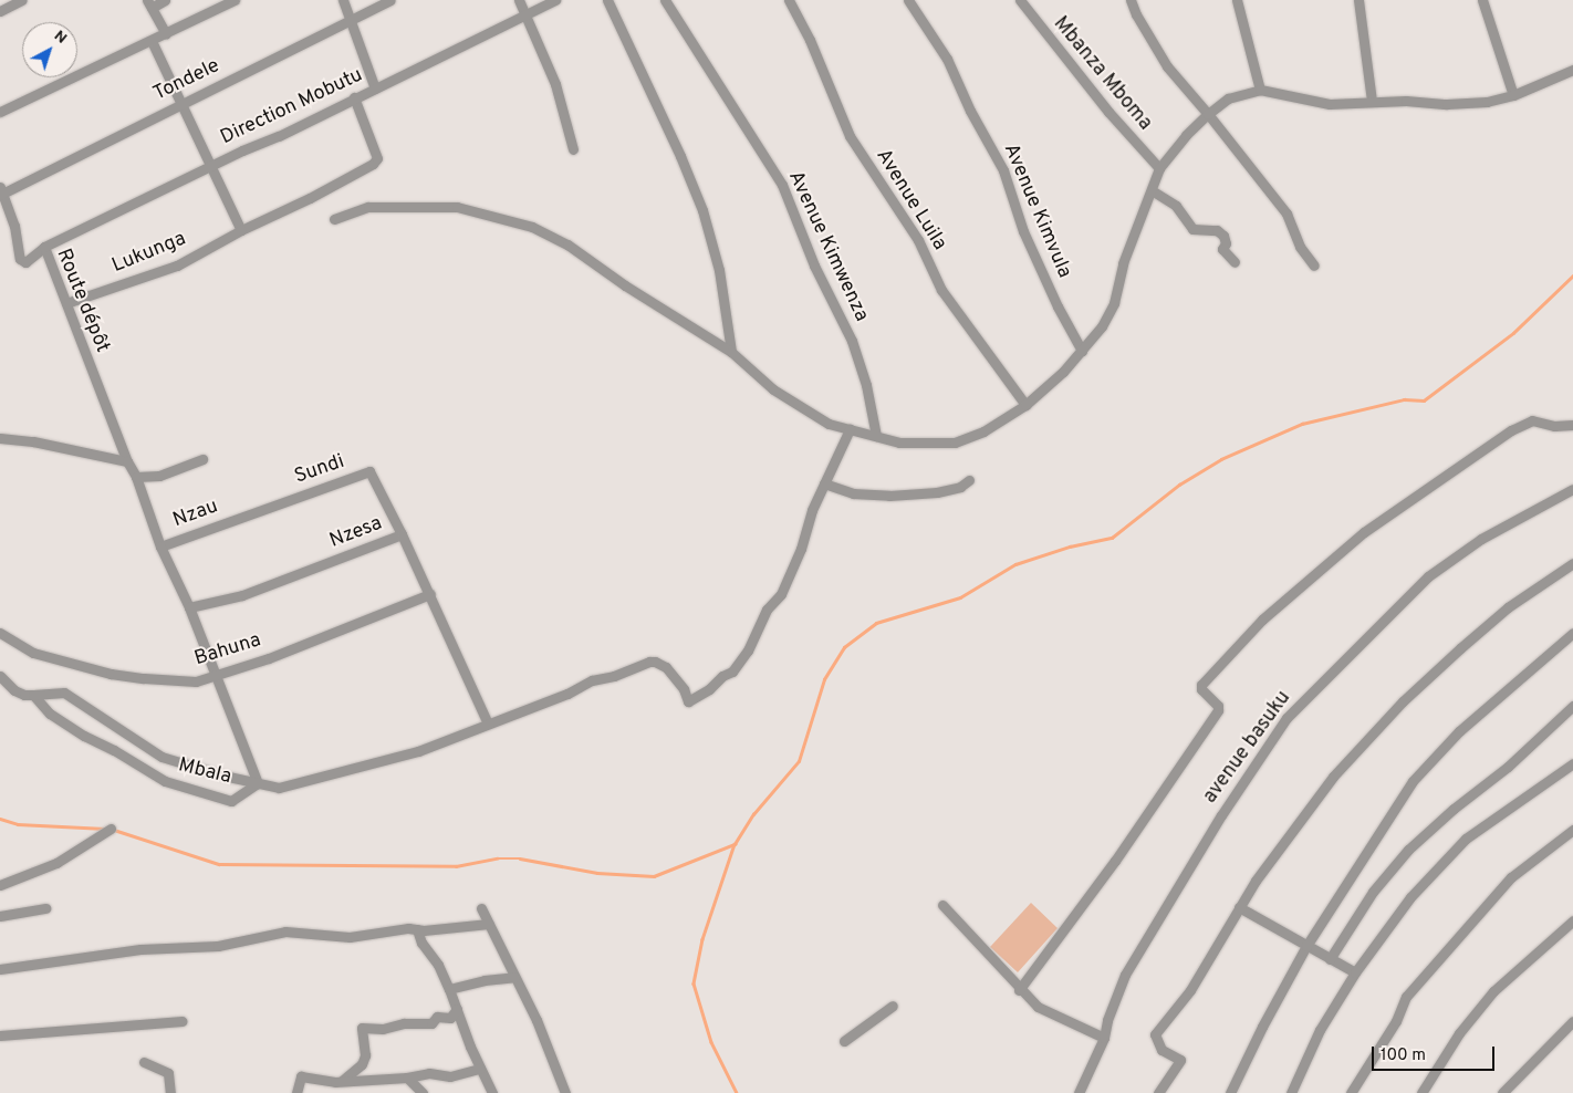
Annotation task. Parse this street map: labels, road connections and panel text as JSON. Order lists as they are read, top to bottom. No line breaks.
{"streets":{"street":["Mbanza Mboma","Tondele","Direction Mobutu","Avenue Luila","Avenue Kimvula","Avenue Kimwenza","Lukunga","Route dépôt","Sundi","Nzau","Nzesa","Bahuna","avenue basuku","Mbala"]},"crossings":[["Tondele","Route dépôt"],["Direction Mobutu","Lukunga"],["Direction Mobutu","Route dépôt"],["Lukunga","Route dépôt"],["Route dépôt","Nzau"],["Sundi","Nzau"],["Sundi","Nzesa"],["Nzesa","Bahuna"],["Nzesa","Mbala"]],"scale_bar":"100 m","north":"top right"}
